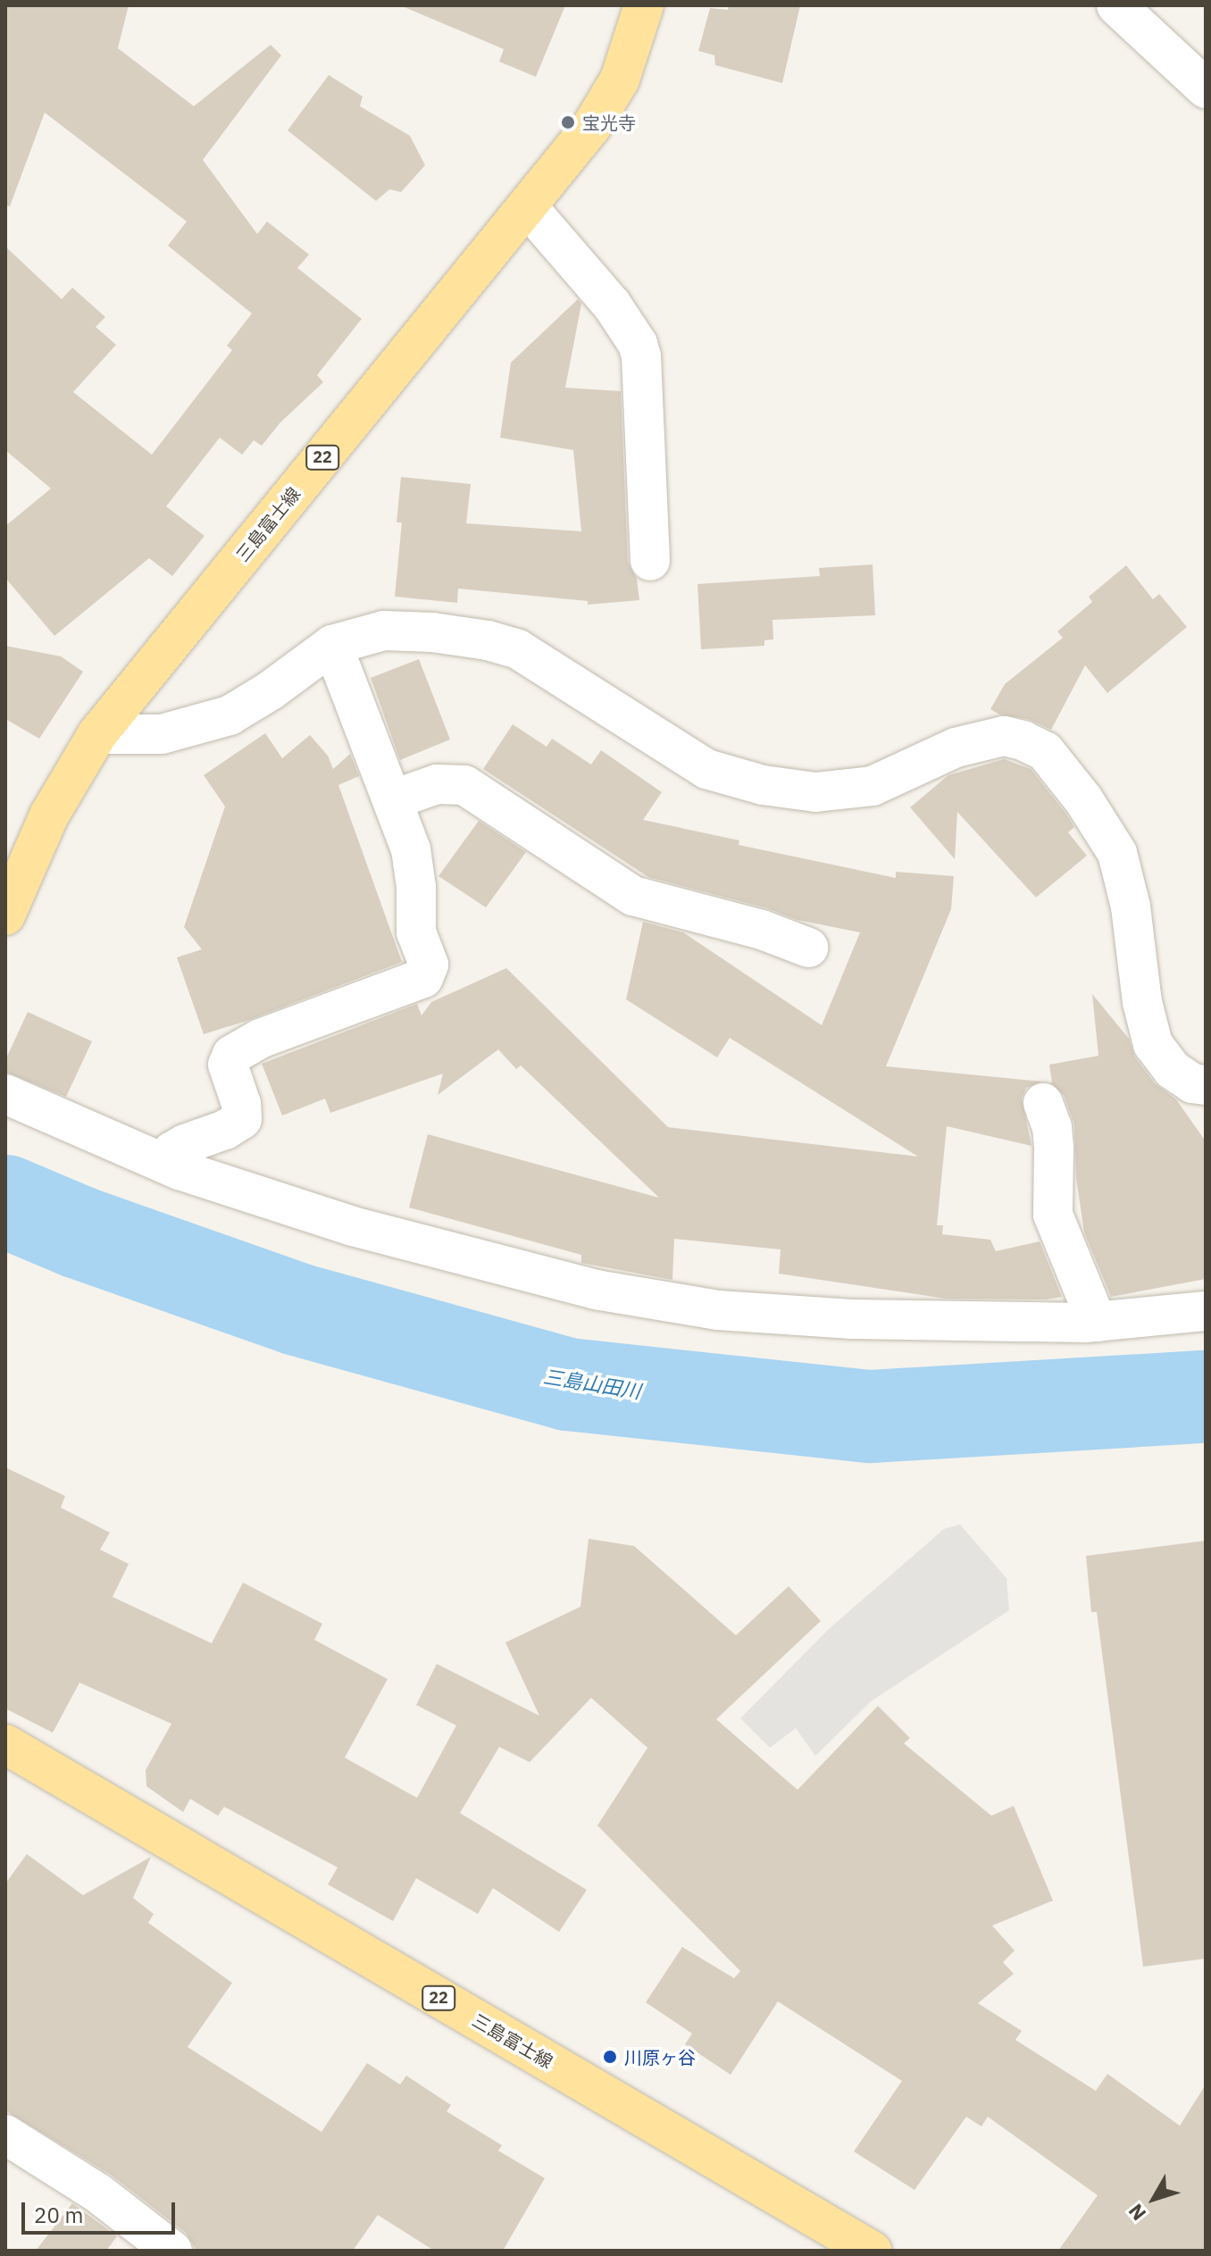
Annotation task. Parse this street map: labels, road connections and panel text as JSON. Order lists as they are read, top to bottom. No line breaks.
{"streets":{"main road":["22","三島富士線"]},"water":["三島山田川"],"places":["宝光寺","川原ヶ谷"],"scale_bar":"20 m","north":"bottom left"}
